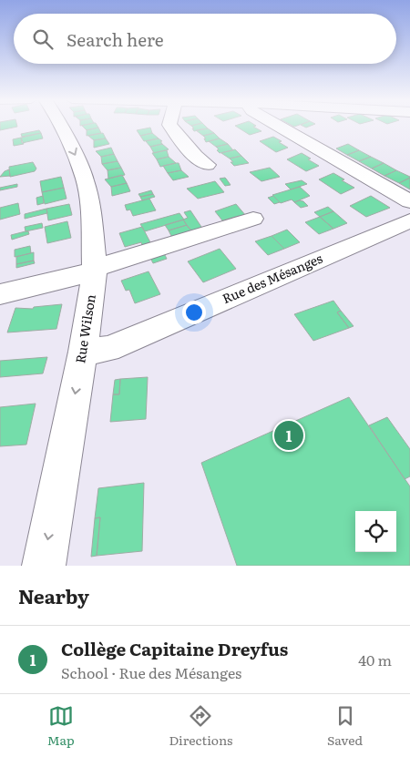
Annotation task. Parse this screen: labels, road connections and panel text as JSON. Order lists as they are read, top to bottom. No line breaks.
{"streets":{"street":["Rue des Mésanges","Rue Wilson"]},"crossings":[["Rue des Mésanges","Rue Wilson"]],"one_way":["Rue Wilson"],"page":{"search":"Search here","pins":"1","heading":"Nearby","list":[{"mark":"1","name":"Collège Capitaine Dreyfus","note":"School · Rue des Mésanges","value":"40 m"}],"nav":["Map","Directions","Saved"]}}
